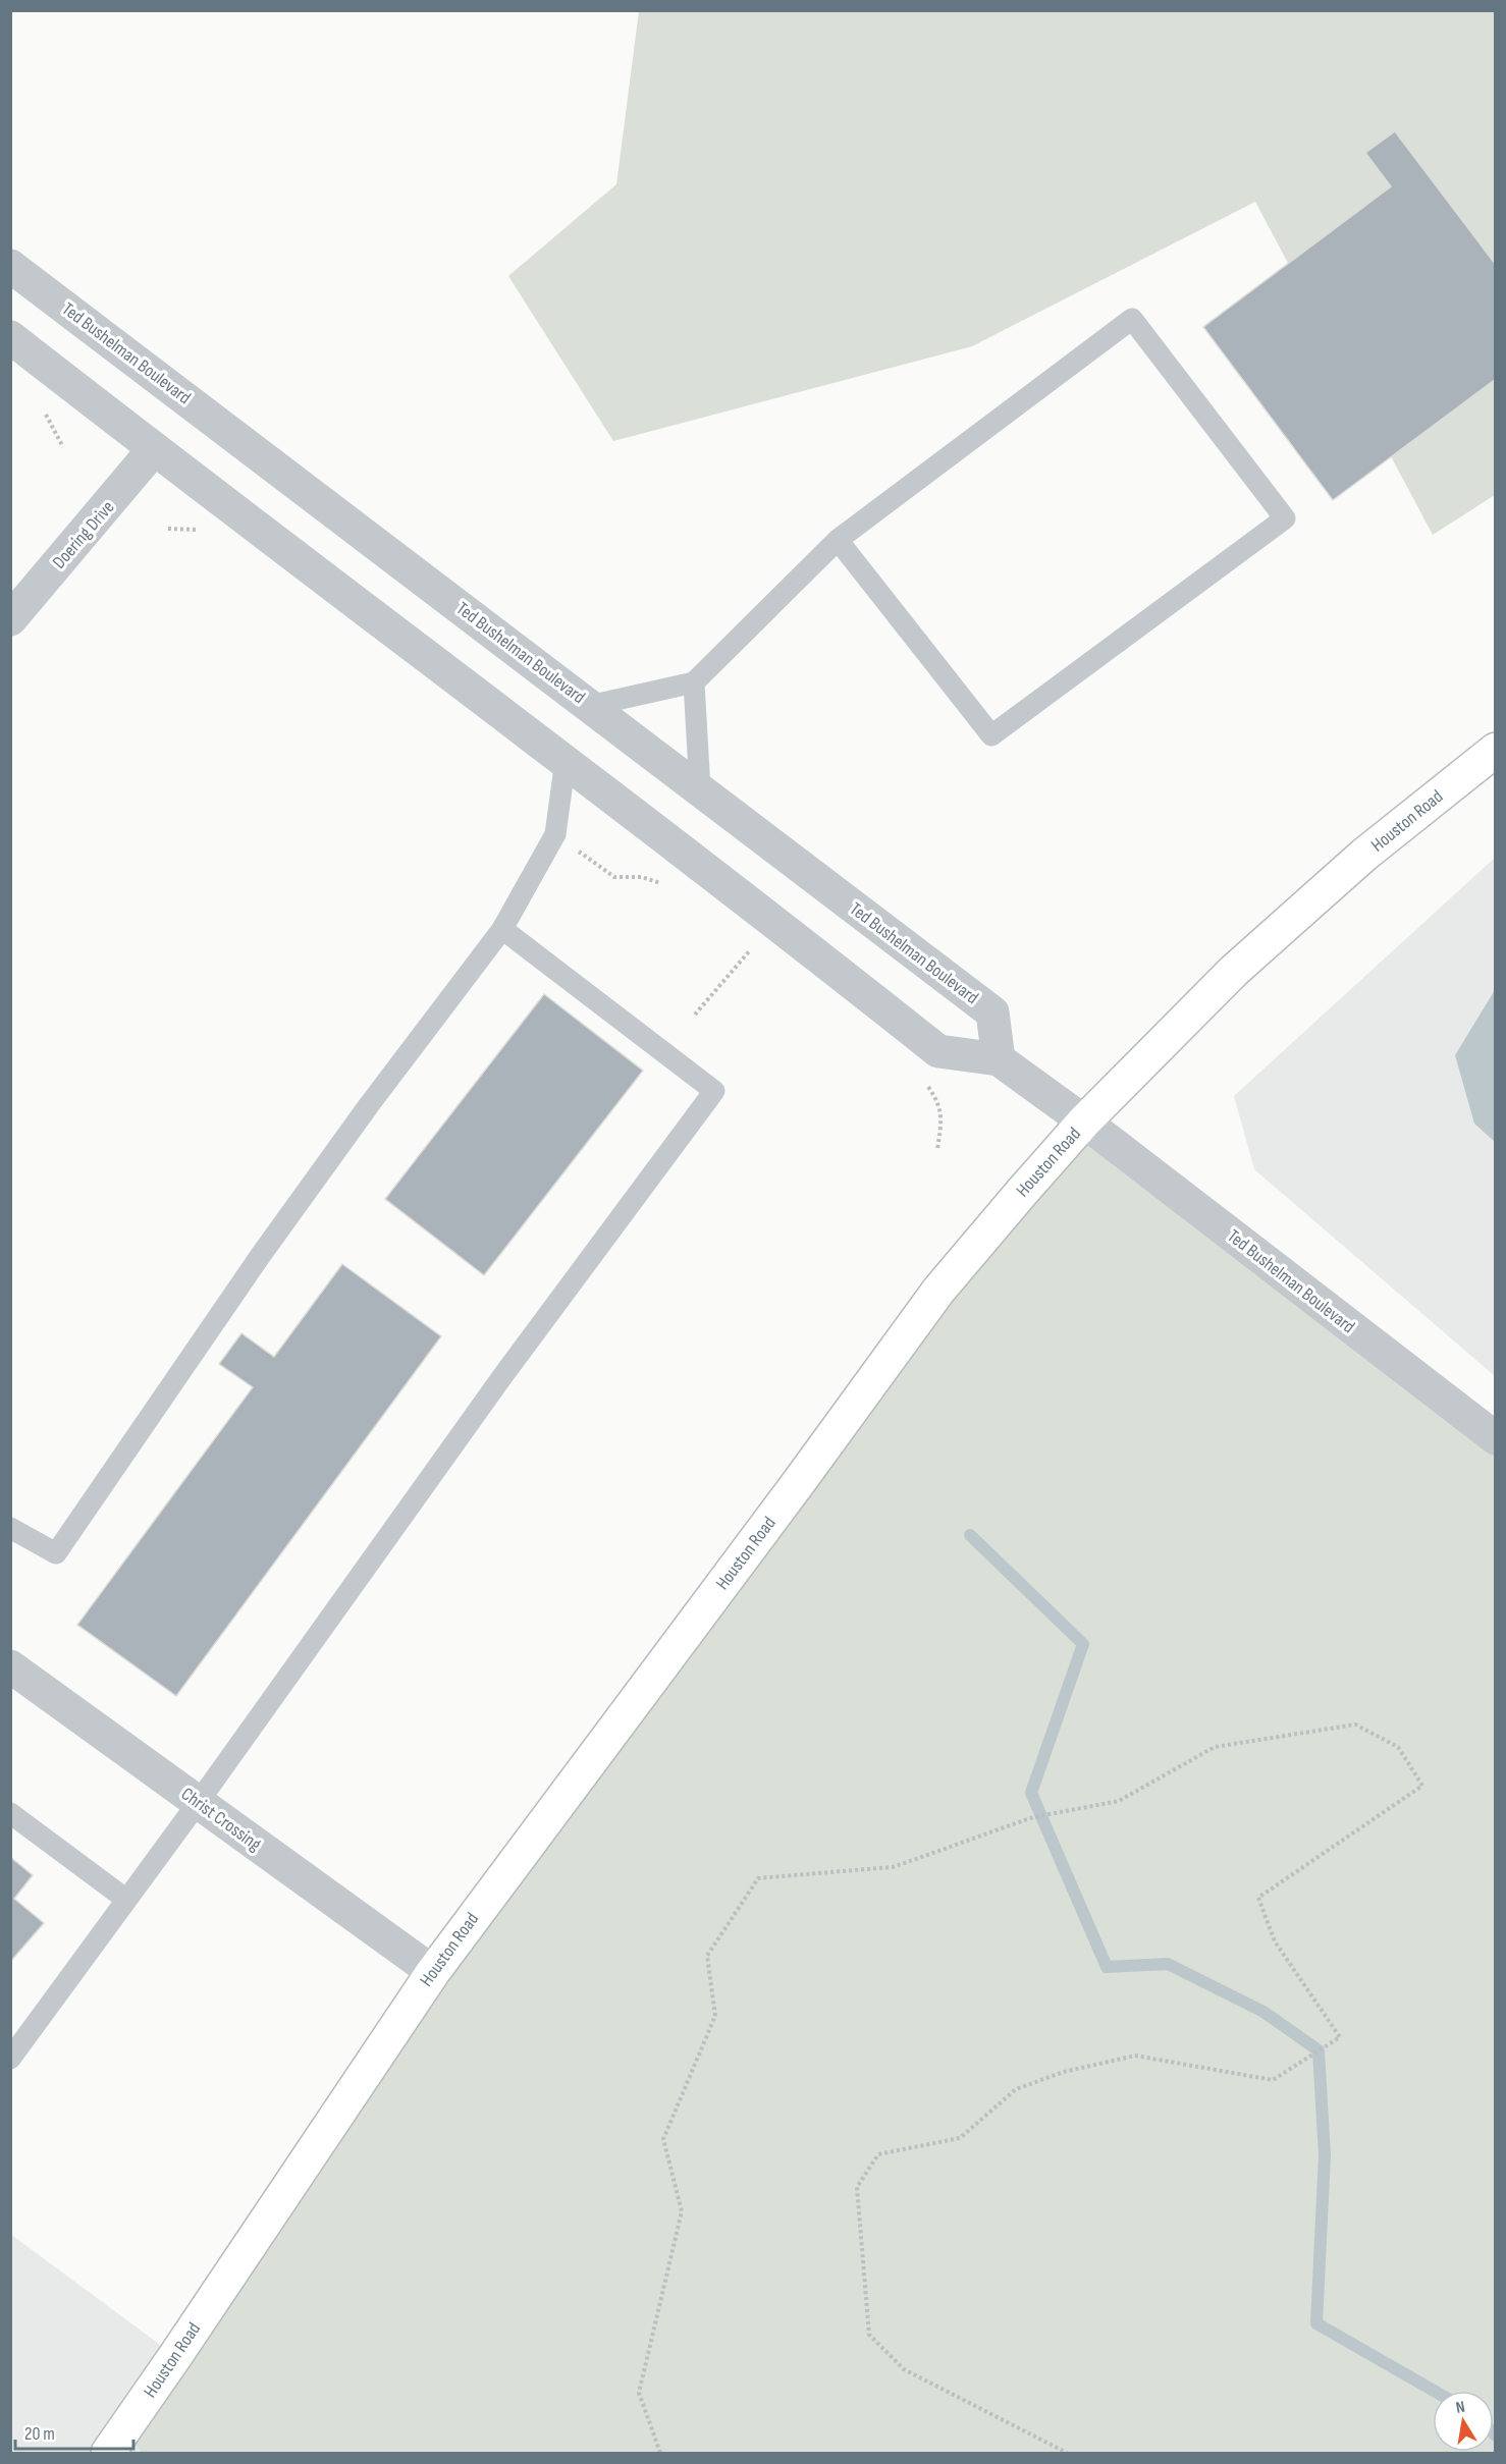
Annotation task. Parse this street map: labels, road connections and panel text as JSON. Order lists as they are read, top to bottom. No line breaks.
{"streets":{"main road":["Houston Road"],"street":["Ted Bushelman Boulevard","Doering Drive","Christ Crossing"]},"crossings":[["Ted Bushelman Boulevard","Doering Drive"],["Ted Bushelman Boulevard","Houston Road"],["Houston Road","Christ Crossing"]],"scale_bar":"20 m","north":"top"}
